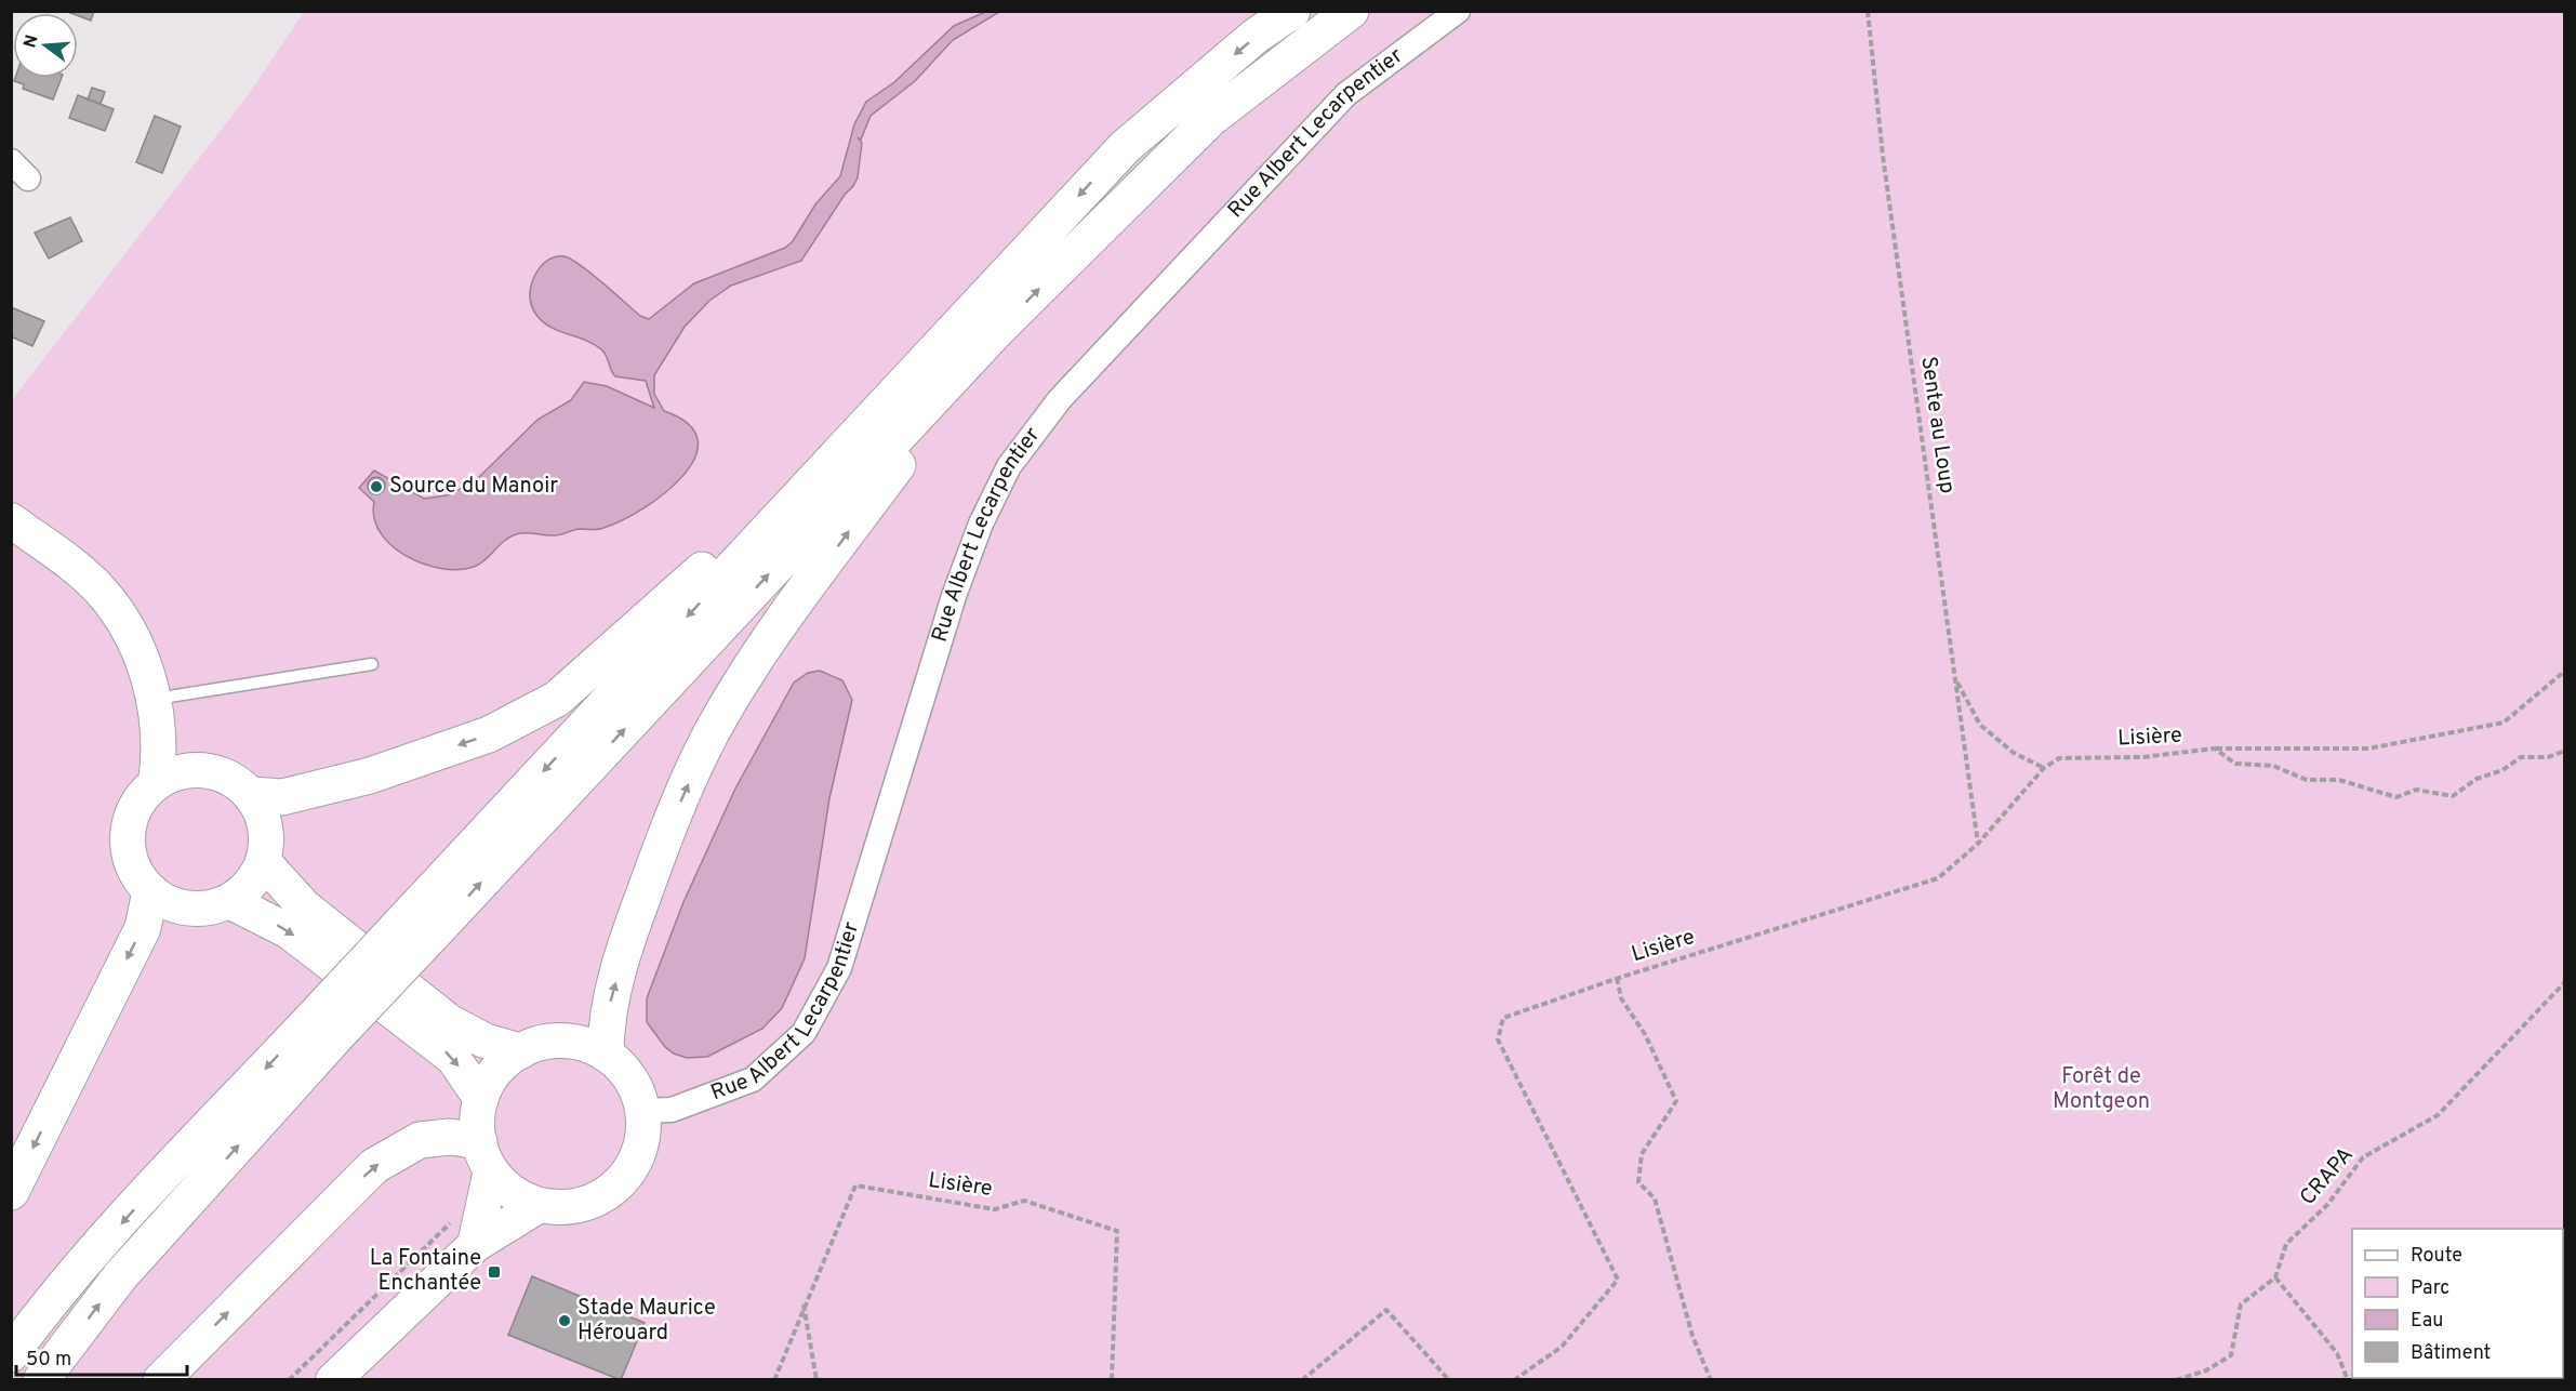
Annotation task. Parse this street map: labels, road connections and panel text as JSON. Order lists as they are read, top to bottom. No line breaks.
{"streets":{"street":["Rue Albert Lecarpentier"],"path":["Sente au Loup","Lisière","CRAPA"]},"crossings":[["Sente au Loup","Lisière"]],"parks":["Forêt de Montgeon"],"places":{"other":["Source du Manoir","Stade Maurice Hérouard"],"transit":["La Fontaine Enchantée"]},"legend":["Route","Parc","Eau","Bâtiment"],"scale_bar":"50 m","north":"left"}
